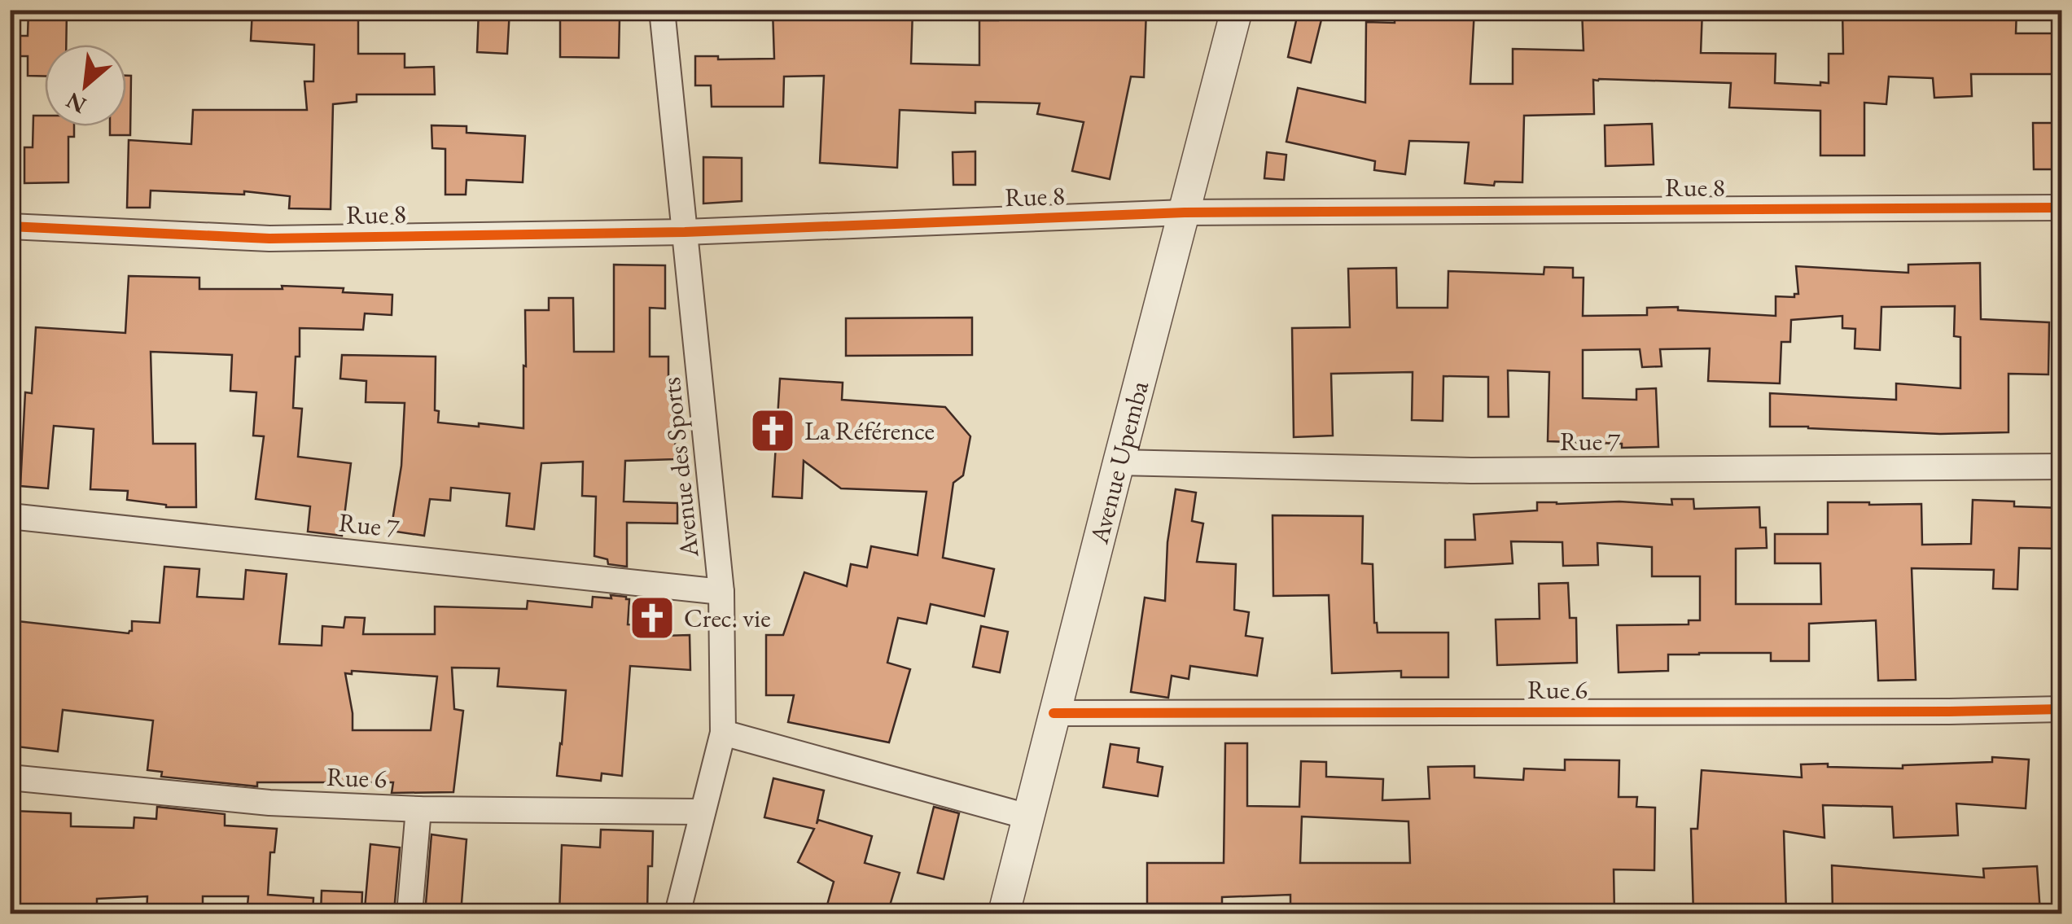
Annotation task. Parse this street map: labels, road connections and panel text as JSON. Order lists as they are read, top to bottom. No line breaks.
{"streets":{"street":["Rue 8","Rue 7","Avenue Upemba","Avenue des Sports","Rue 6"]},"crossings":[["Rue 8","Avenue Upemba"],["Rue 8","Avenue des Sports"],["Rue 7","Avenue Upemba"],["Rue 7","Avenue des Sports"],["Avenue Upemba","Rue 6"],["Avenue des Sports","Rue 6"]],"places":{"church":["La Référence","Crec. vie"]},"north":"bottom left"}
